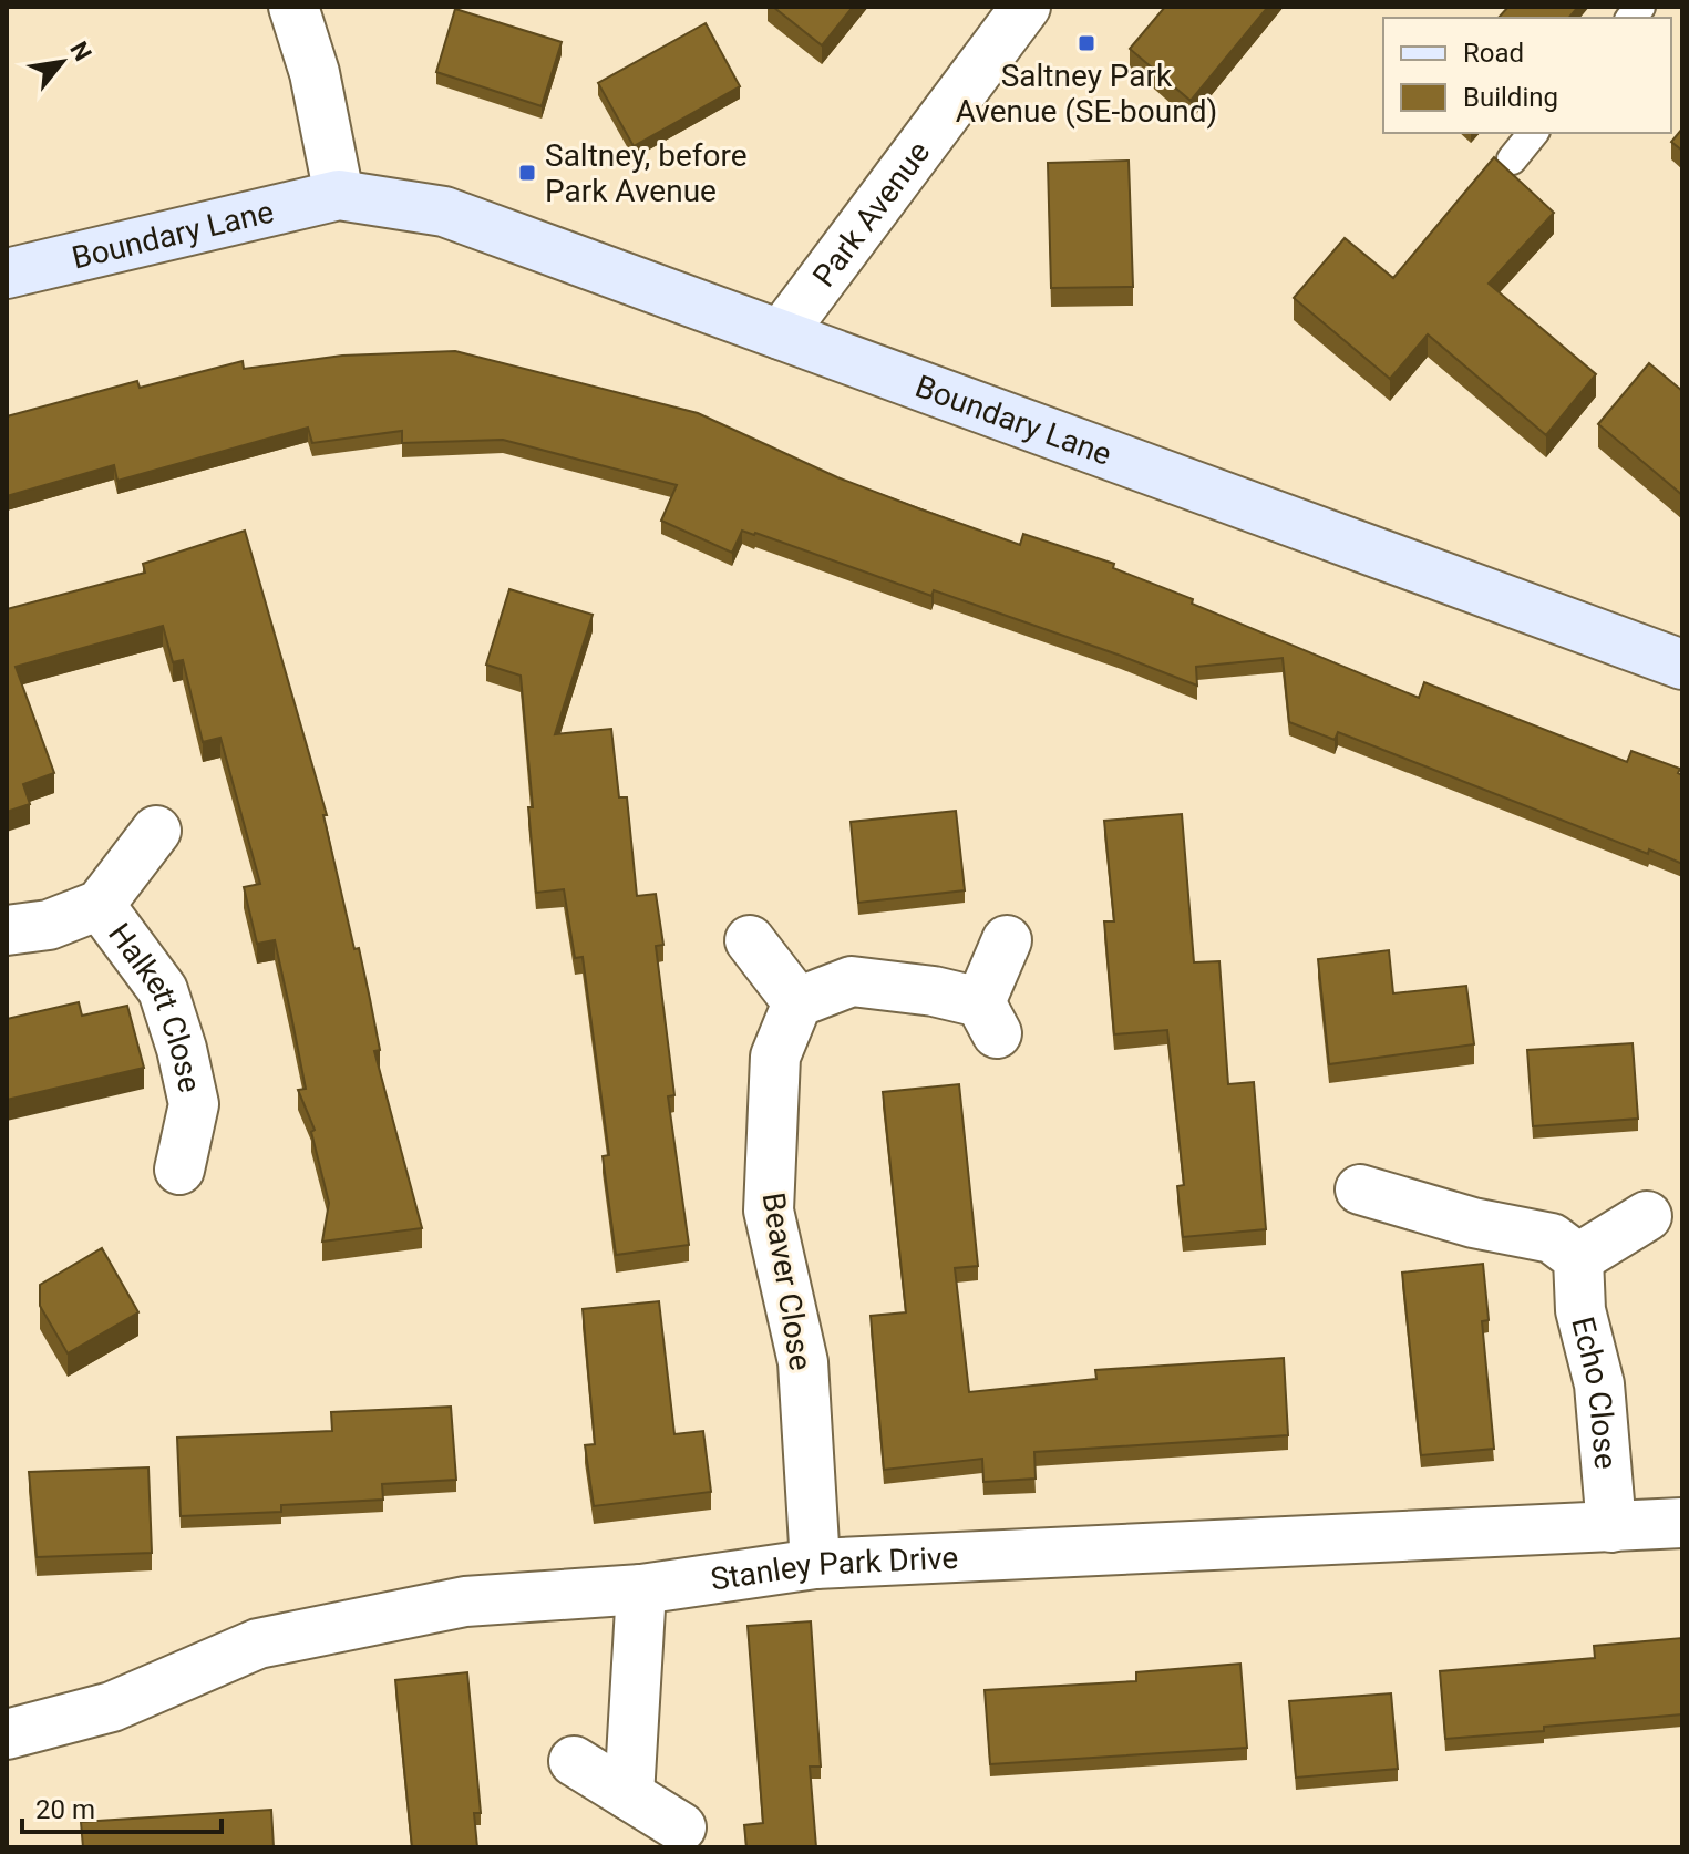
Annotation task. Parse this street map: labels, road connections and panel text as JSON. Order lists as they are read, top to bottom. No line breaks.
{"streets":{"street":["Park Avenue","Boundary Lane","Halkett Close","Beaver Close","Echo Close","Stanley Park Drive"]},"crossings":[["Park Avenue","Boundary Lane"],["Beaver Close","Stanley Park Drive"],["Echo Close","Stanley Park Drive"]],"places":{"transit":["Saltney Park Avenue (SE-bound)","Saltney, before Park Avenue"]},"legend":["Road","Building"],"scale_bar":"20 m","north":"top right"}
